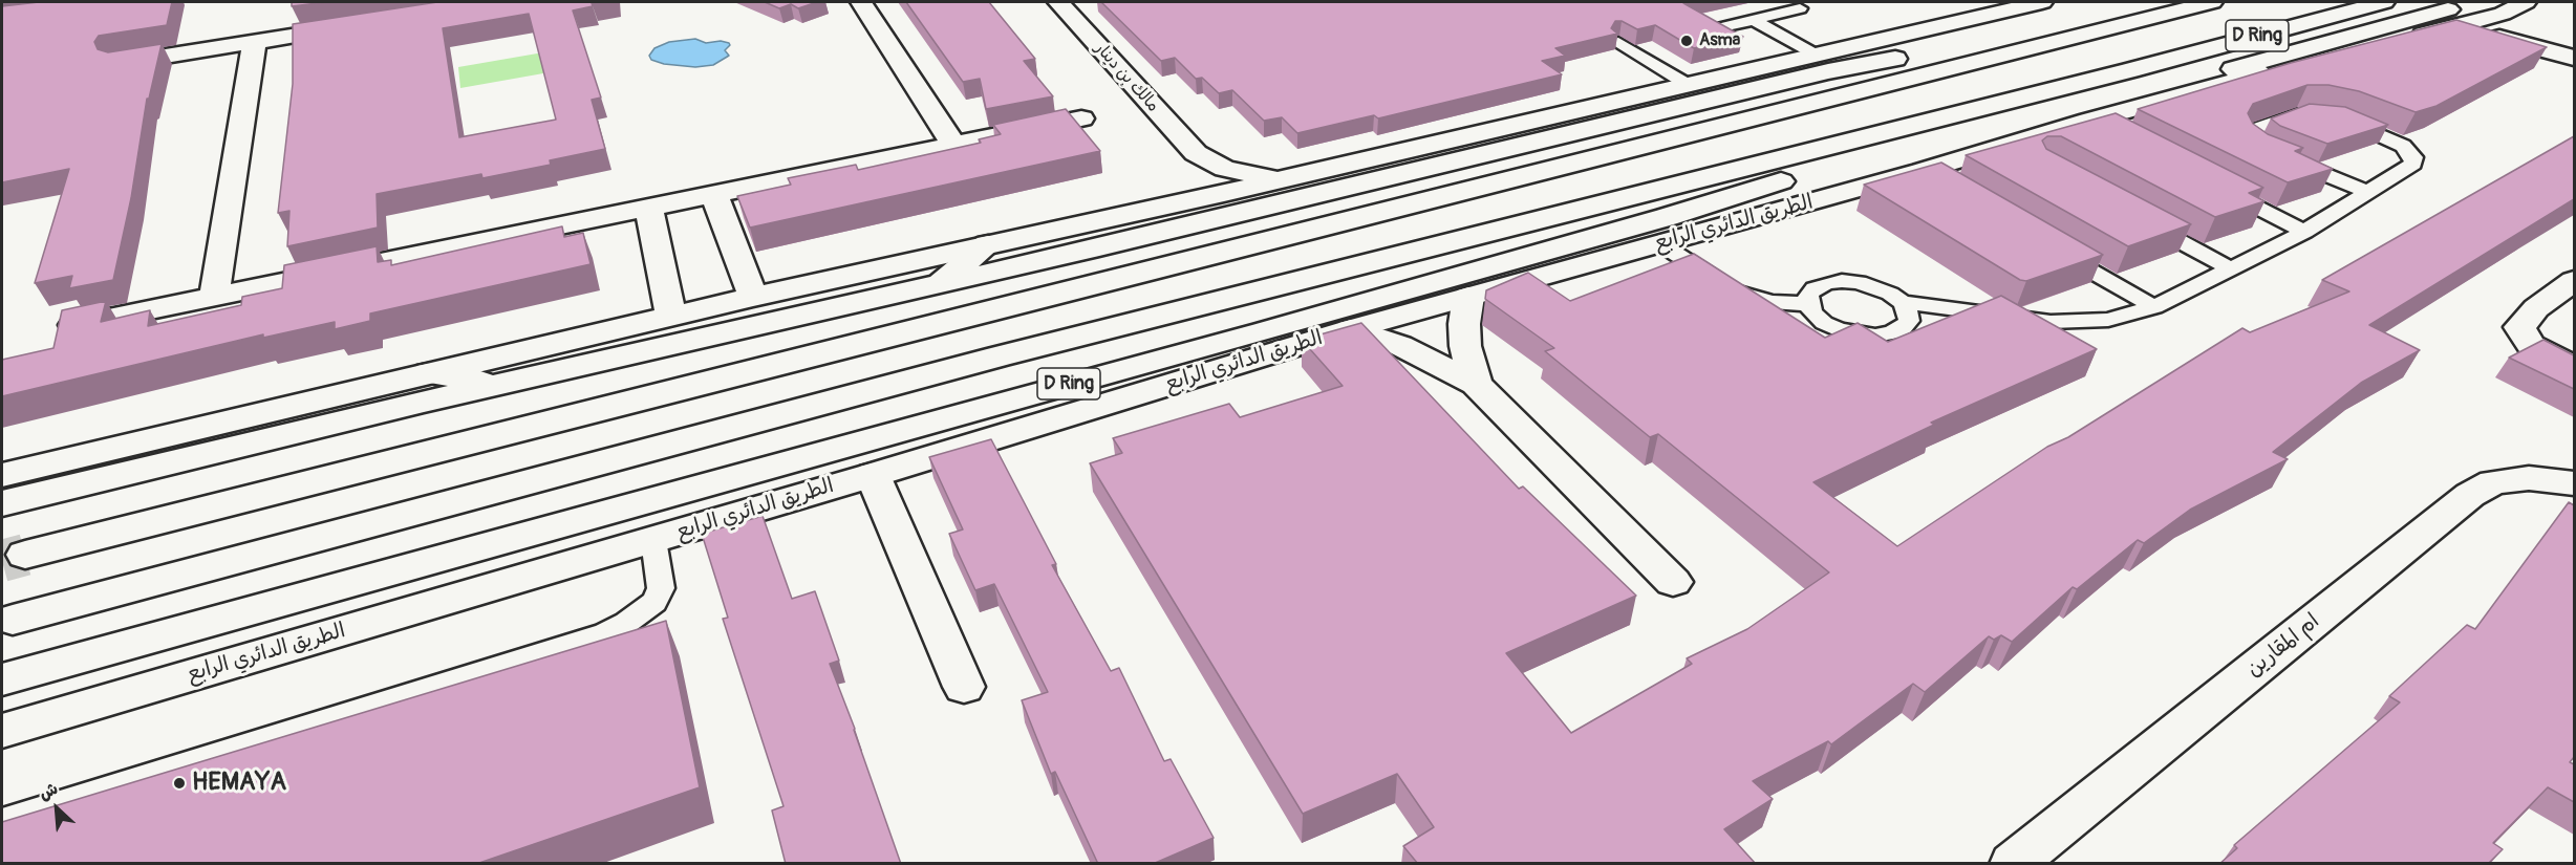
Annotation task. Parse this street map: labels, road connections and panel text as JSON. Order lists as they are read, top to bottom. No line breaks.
{"streets":{"street":["D Ring","مالك بن دينار","الطريق الدائري الرابع","ام المقارين"]},"crossings":[["D Ring","الطريق الدائري الرابع"]],"places":["Asma","HEMAYA"],"north":"top left"}
